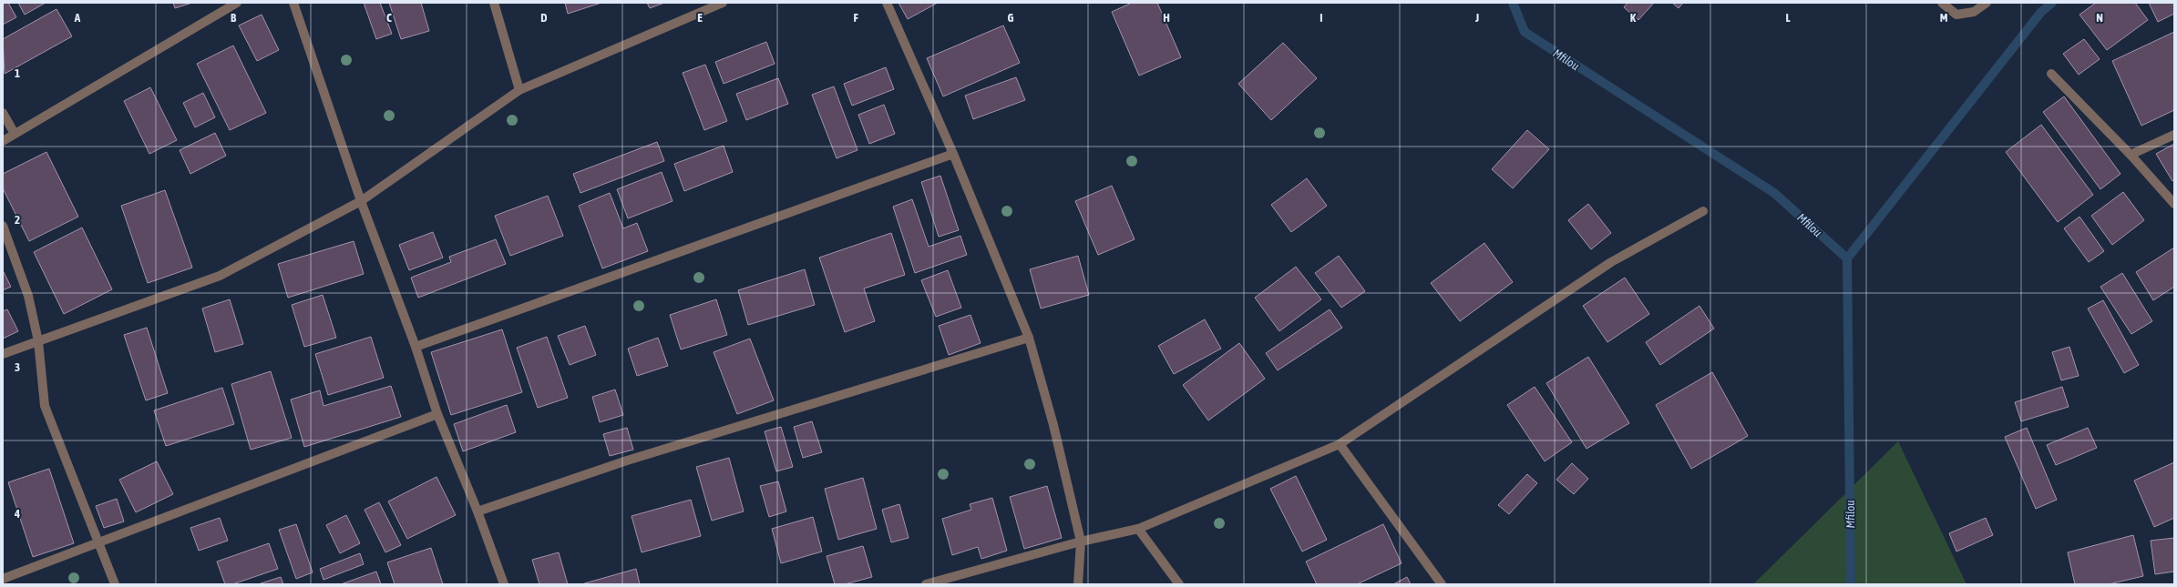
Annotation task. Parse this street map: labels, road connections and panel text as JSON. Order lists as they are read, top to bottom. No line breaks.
{"water":["Mfilou"],"grid":{"columns":["A","B","C","D","E","F","G","H","I","J","K","L","M","N"],"rows":["1","2","3","4"]}}
